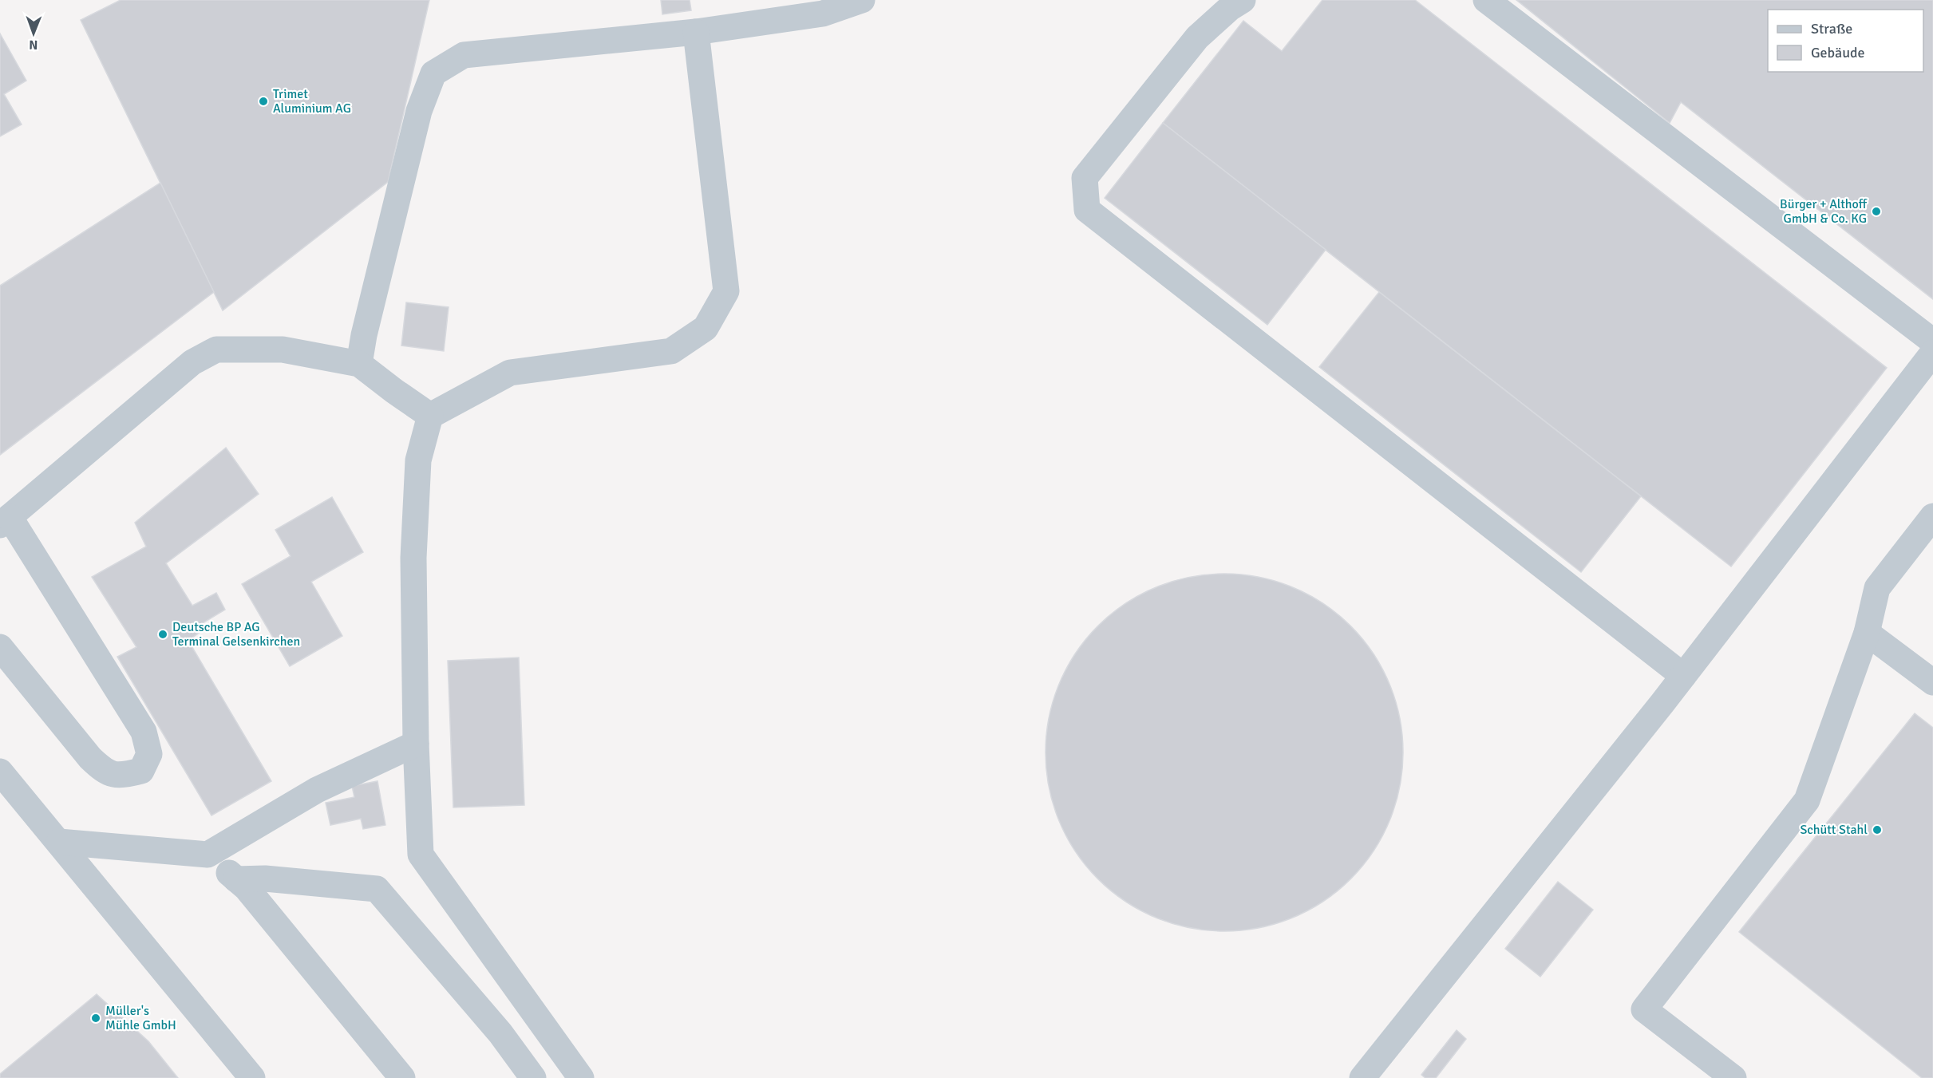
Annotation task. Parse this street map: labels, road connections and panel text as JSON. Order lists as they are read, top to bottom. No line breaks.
{"places":["Trimet Aluminium AG","Bürger + Althoff GmbH & Co. KG","Deutsche BP AG Terminal Gelsenkirchen","Schütt Stahl","Müller's Mühle GmbH"],"legend":["Straße","Gebäude"],"north":"bottom"}
